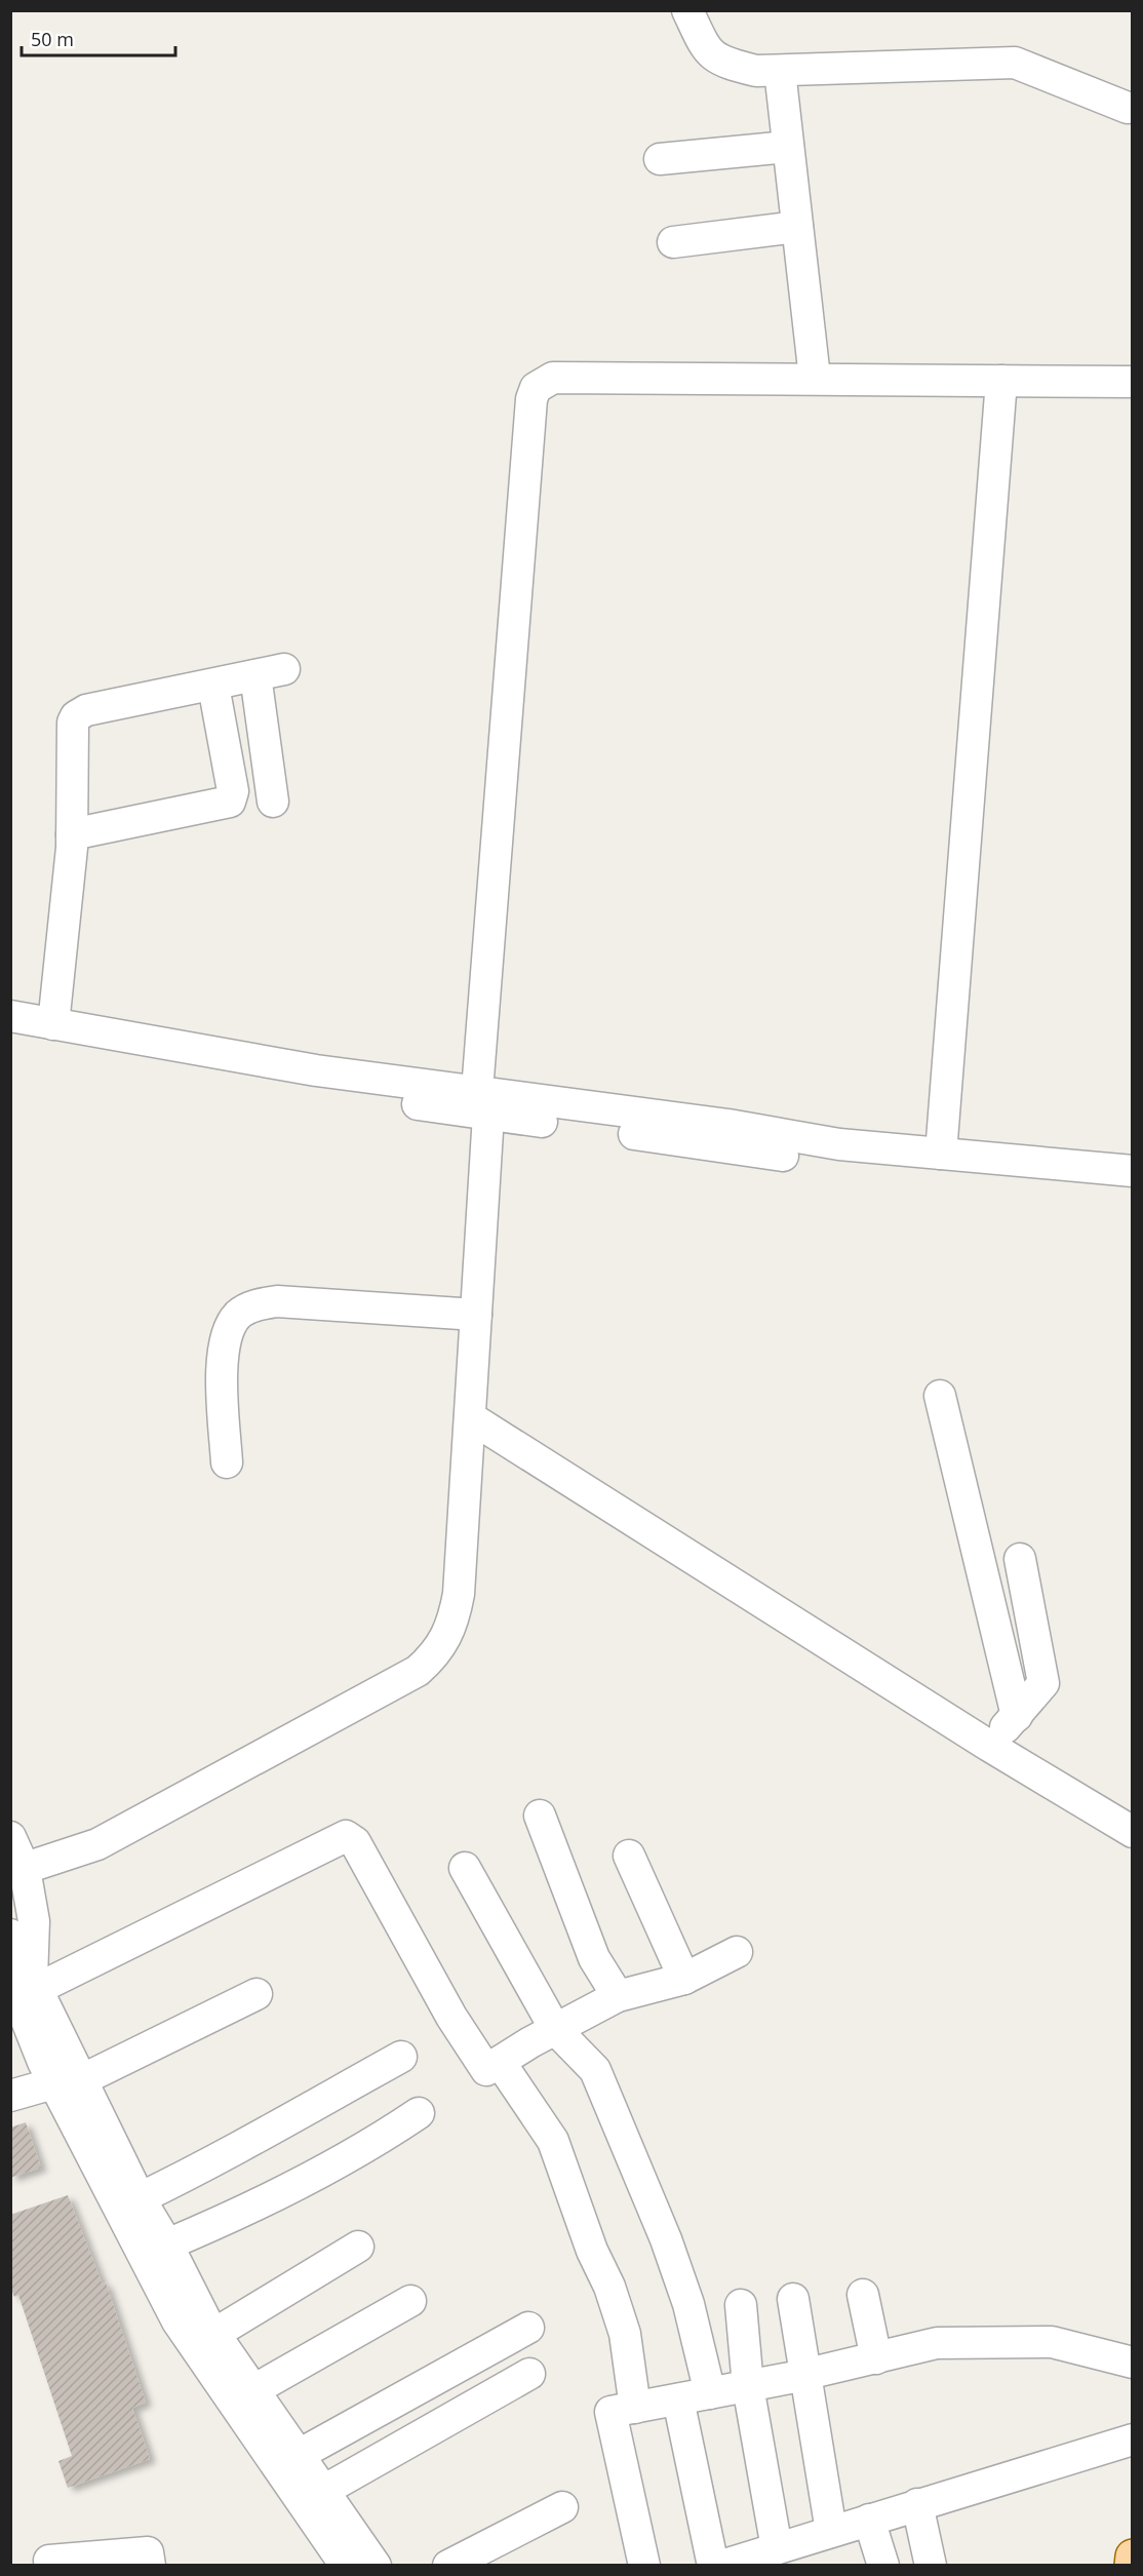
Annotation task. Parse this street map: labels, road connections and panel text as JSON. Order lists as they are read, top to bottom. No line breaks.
{"scale_bar":"50 m"}
